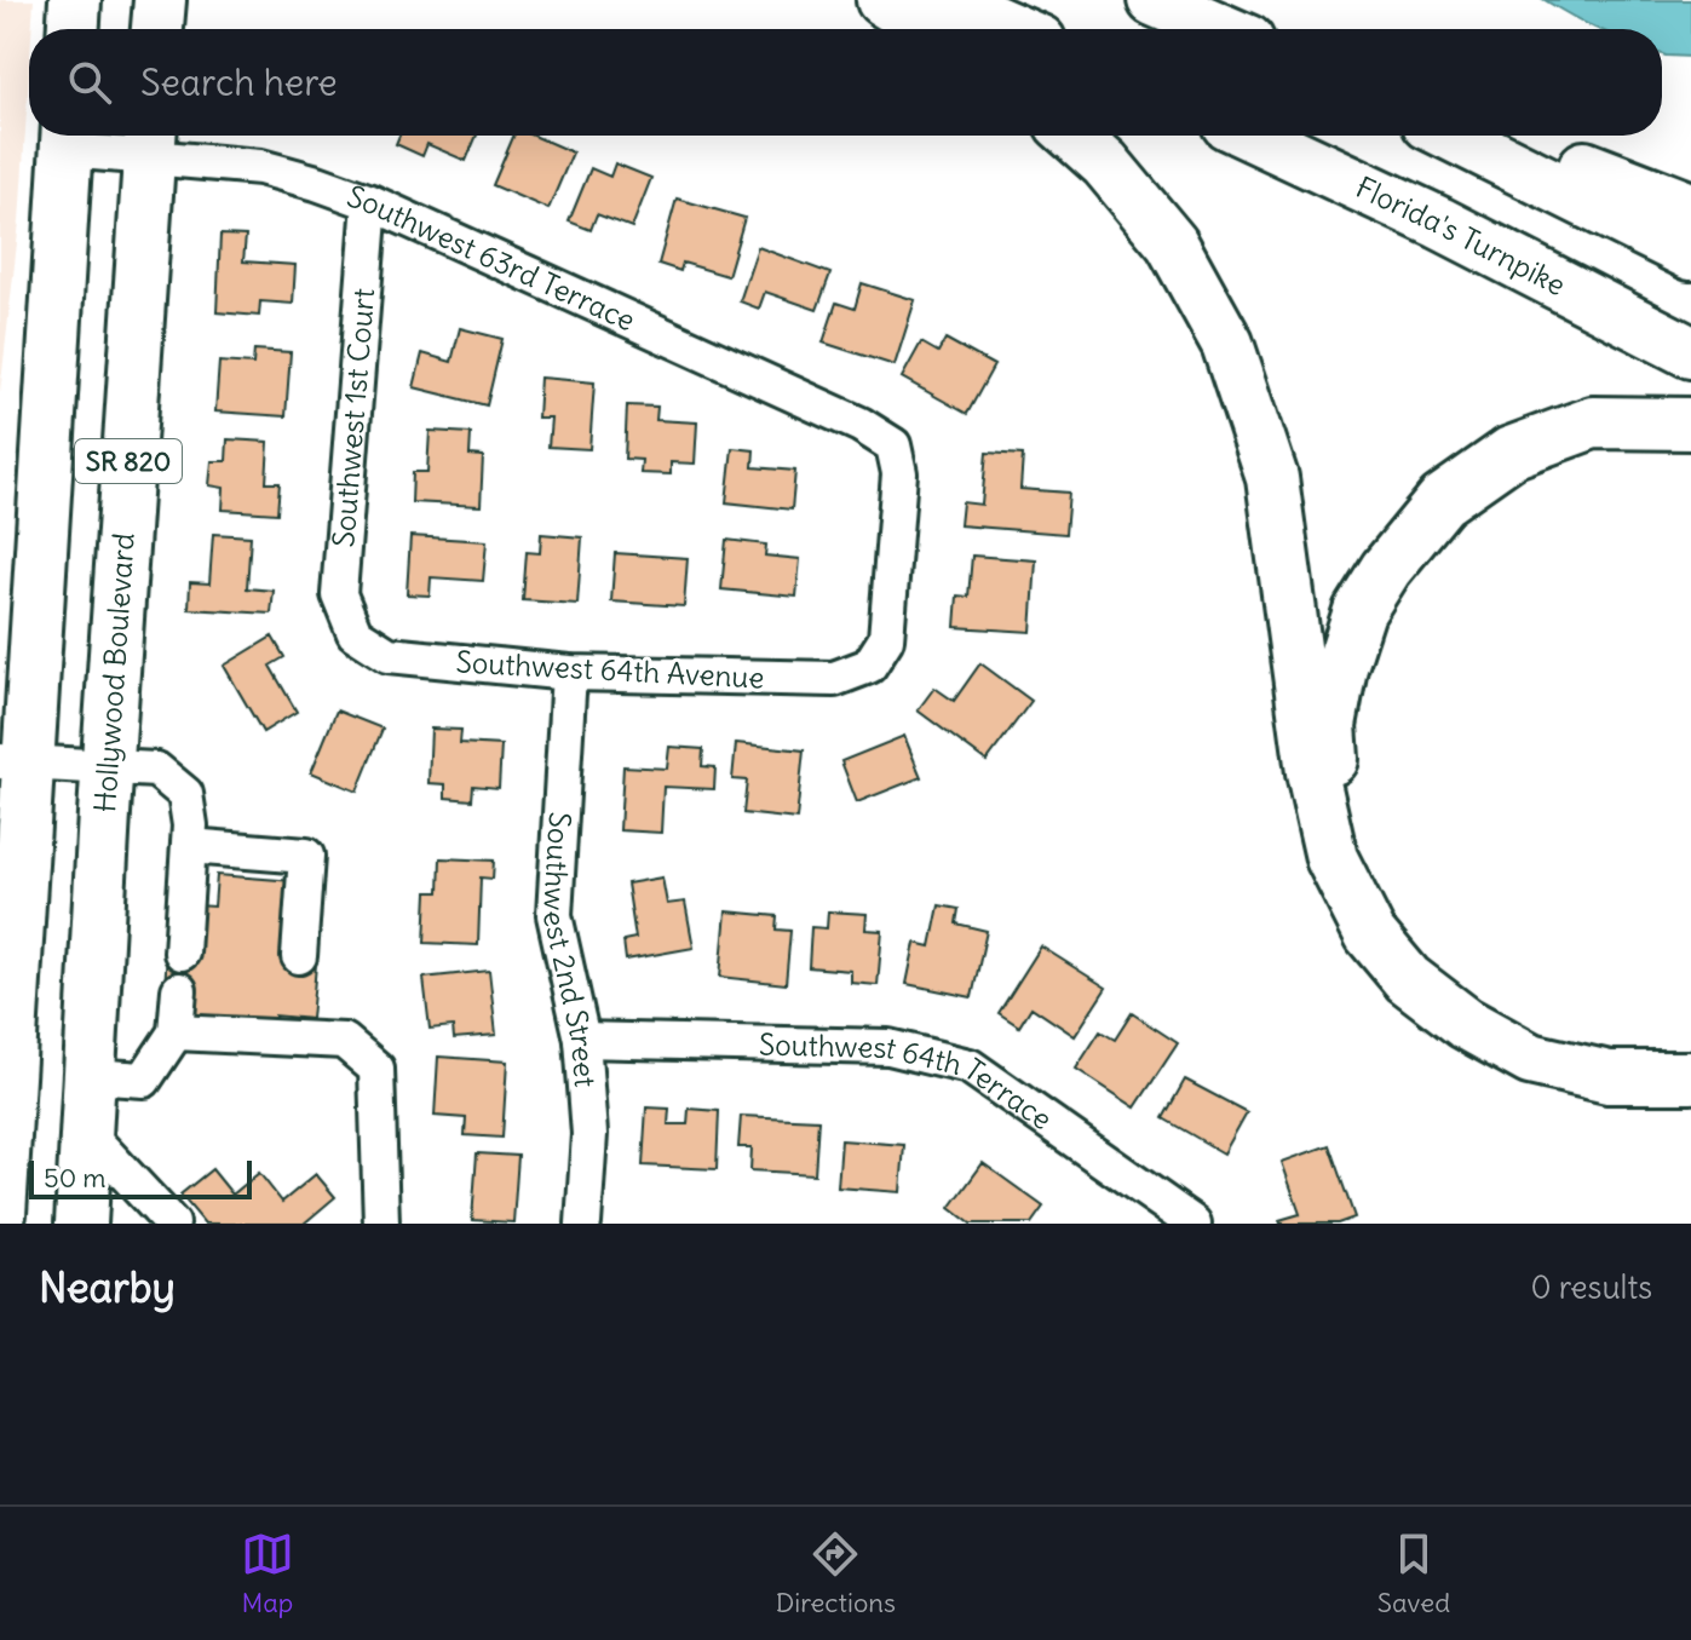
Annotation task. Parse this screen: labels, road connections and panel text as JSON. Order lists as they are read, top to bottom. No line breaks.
{"streets":{"highway":["Florida's Turnpike","SR 820","Hollywood Boulevard"],"street":["Southwest 63rd Terrace","Southwest 1st Court","Southwest 64th Avenue","Southwest 2nd Street","Southwest 64th Terrace"]},"crossings":[["Southwest 63rd Terrace","Southwest 1st Court"],["Southwest 63rd Terrace","SR 820"],["Southwest 63rd Terrace","Southwest 64th Avenue"],["Southwest 63rd Terrace","Hollywood Boulevard"],["Southwest 1st Court","Southwest 64th Avenue"],["Southwest 64th Avenue","Southwest 2nd Street"],["Southwest 2nd Street","Southwest 64th Terrace"]],"scale_bar":"50 m","page":{"search":"Search here","scale":"50 m","heading":["Nearby","0 results"],"nav":["Map","Directions","Saved"]}}
